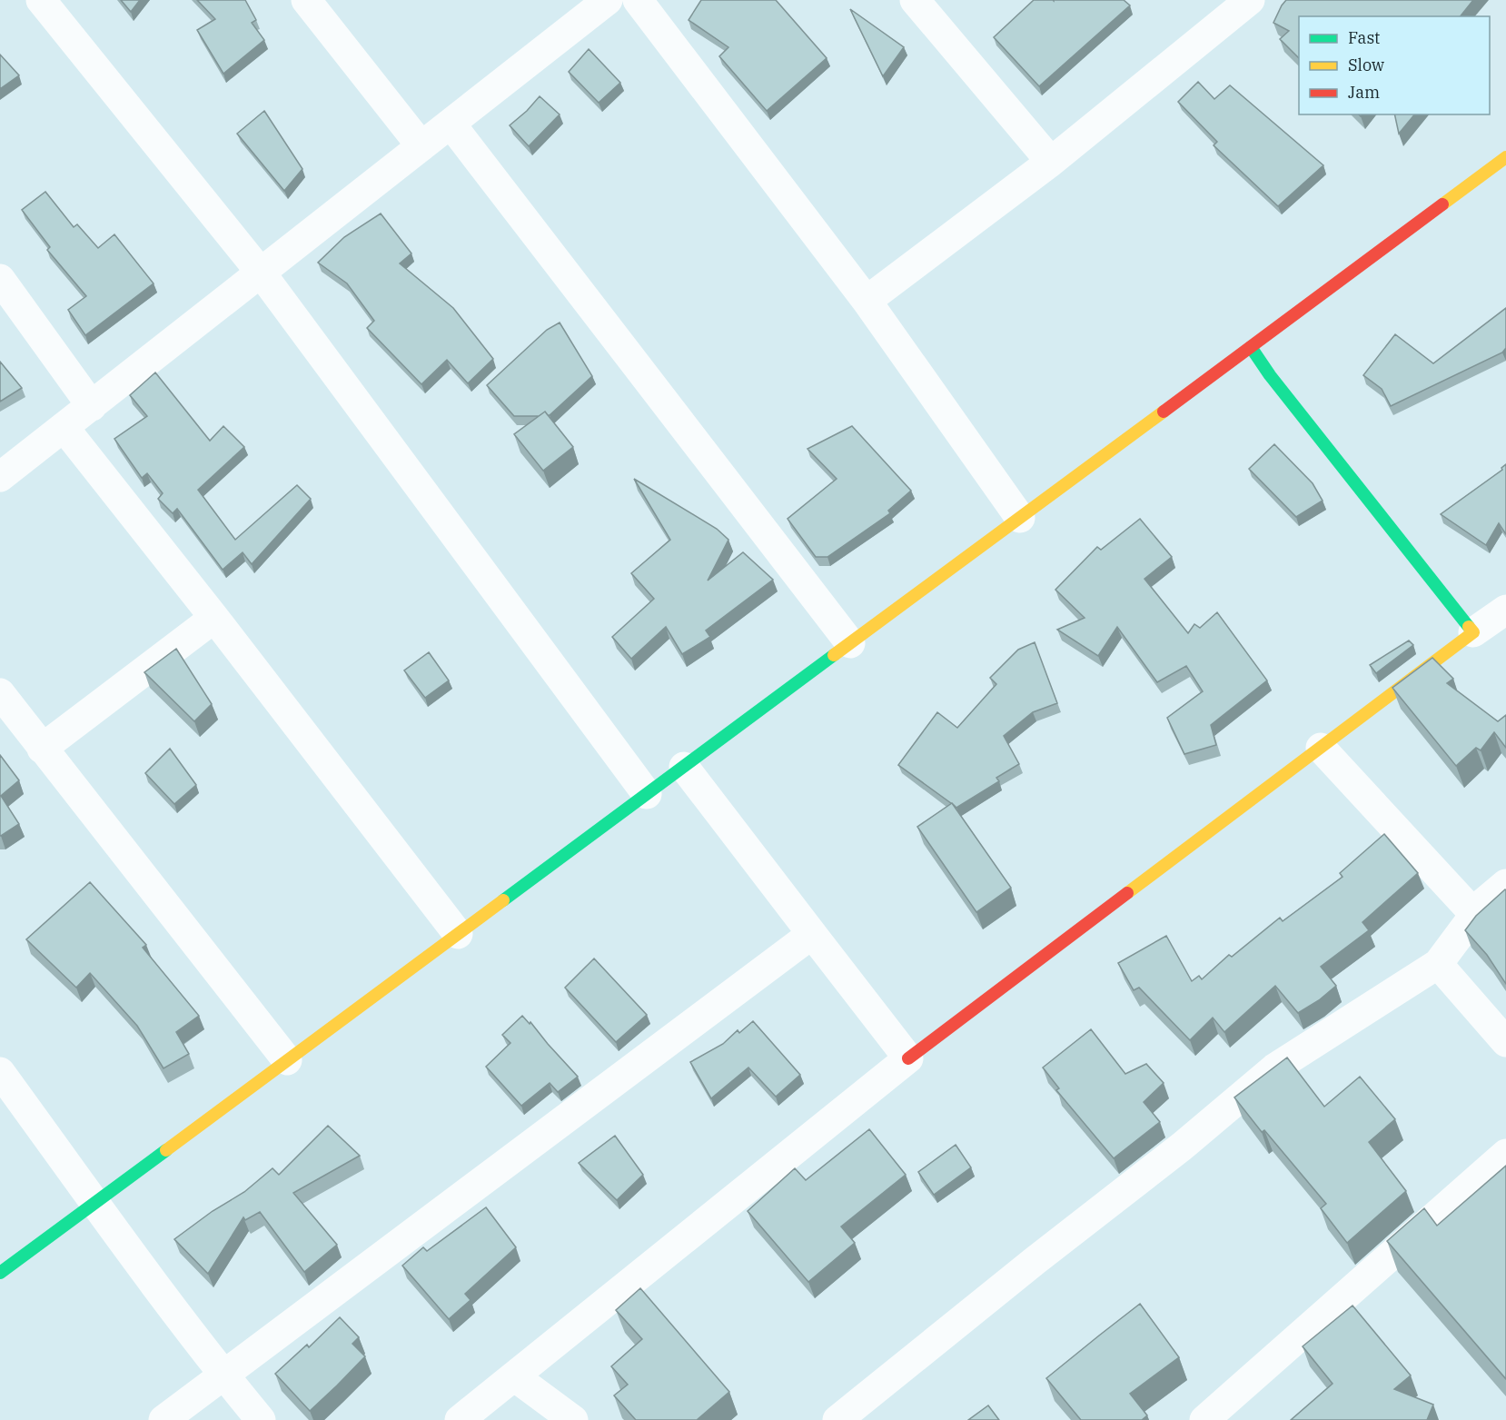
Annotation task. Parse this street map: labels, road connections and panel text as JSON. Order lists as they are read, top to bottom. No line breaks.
{"legend":["Fast","Slow","Jam"]}
